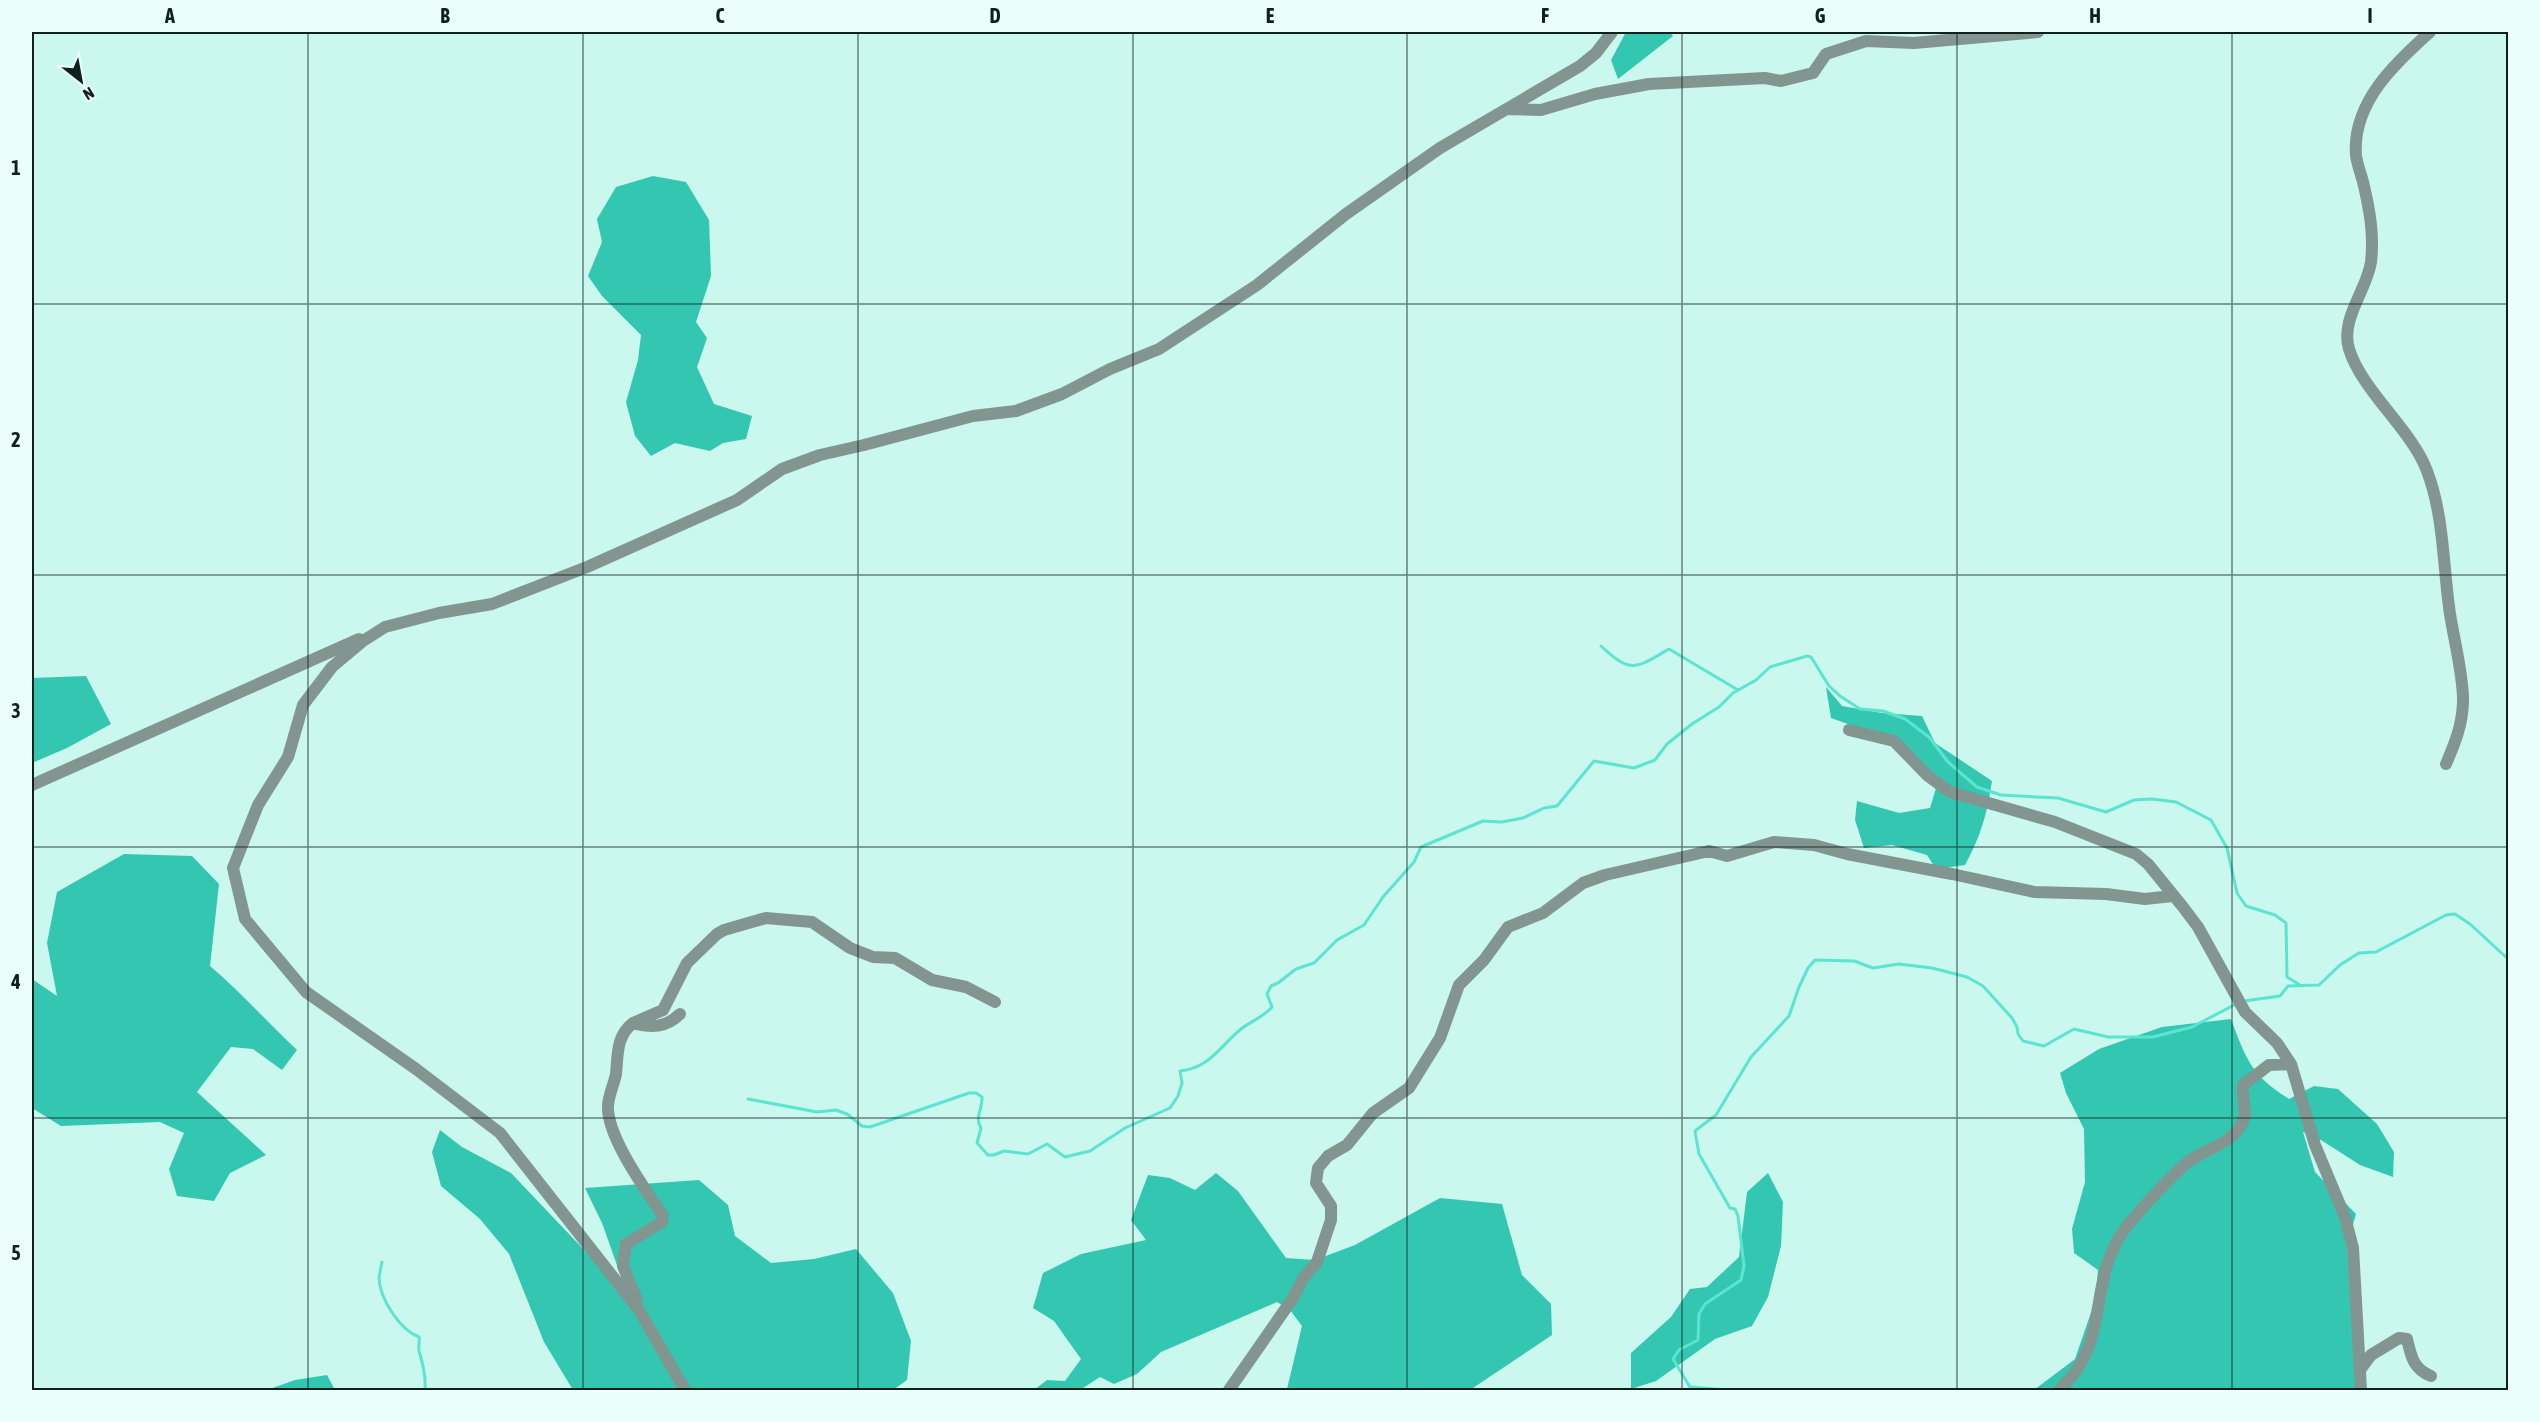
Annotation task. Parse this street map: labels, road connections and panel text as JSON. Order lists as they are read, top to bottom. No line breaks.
{"north":"bottom right","grid":{"columns":["A","B","C","D","E","F","G","H","I"],"rows":["1","2","3","4","5"]}}
